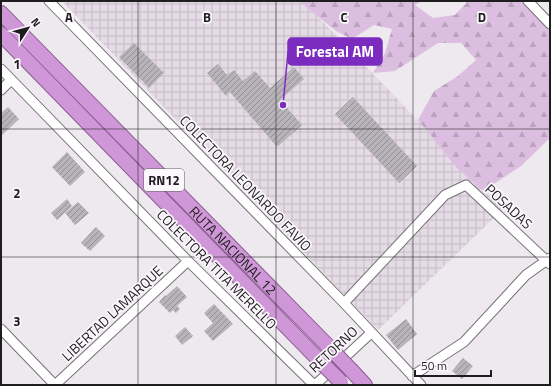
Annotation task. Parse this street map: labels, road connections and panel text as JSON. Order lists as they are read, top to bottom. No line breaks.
{"streets":{"highway":["RN12","RUTA NACIONAL 12"],"street":["COLECTORA LEONARDO FAVIO","POSADAS","COLECTORA TITA MERELLO","LIBERTAD LAMARQUE","RETORNO"]},"crossings":[["COLECTORA LEONARDO FAVIO","POSADAS"],["COLECTORA LEONARDO FAVIO","RETORNO"],["COLECTORA TITA MERELLO","LIBERTAD LAMARQUE"],["COLECTORA TITA MERELLO","RETORNO"]],"places":["Forestal AM"],"scale_bar":"50 m","north":"top right","grid":{"columns":["A","B","C","D"],"rows":["1","2","3"]}}
